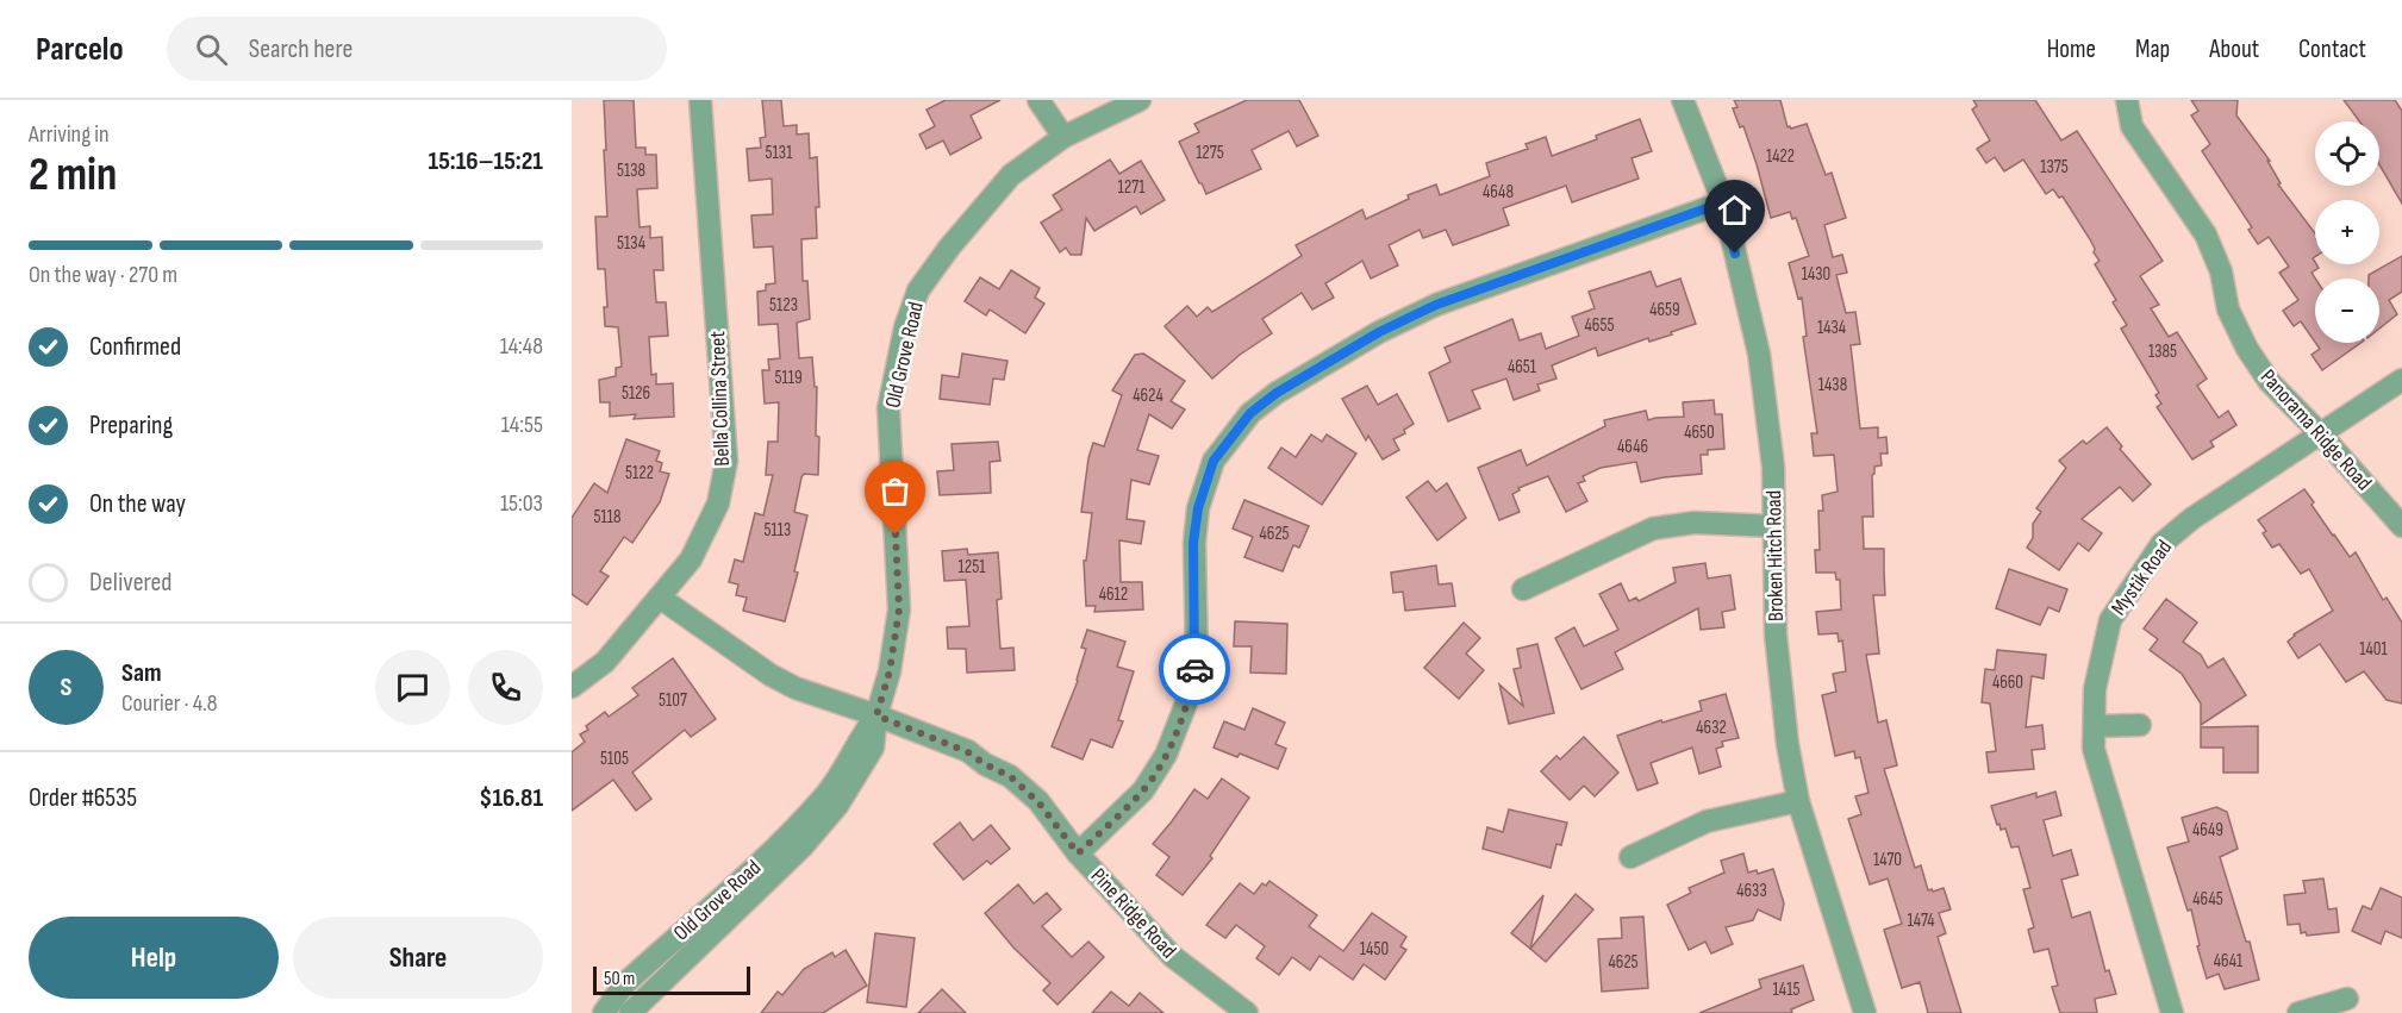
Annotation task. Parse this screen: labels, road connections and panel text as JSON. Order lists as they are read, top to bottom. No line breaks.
{"streets":{"street":["Old Grove Road","Bella Collina Street","Panorama Ridge Road","Broken Hitch Road","Mystik Road","Pine Ridge Road"]},"crossings":[["Old Grove Road","Pine Ridge Road"],["Bella Collina Street","Pine Ridge Road"],["Panorama Ridge Road","Mystik Road"]],"house_numbers":["5131","1275","1422","1375","5138","1271","4648","5134","1430","5123","4659","4655","1434","1385","4651","5119","1438","5126","4624","4650","4646","5122","5118","5113","4625","1251","4612","1401","4660","5107","4632","5105","4649","1470","4633","4645","1474","1450","4641","4625","1415"],"scale_bar":"50 m","page":{"header":"Parcelo","search":"Search here","nav":["Home","Map","About","Contact"],"heading":["2 min","Arriving in","15:16–15:21"],"panel":["Sam","Courier · 4.8","Order #6535","$16.81"],"map_buttons":["+","−"],"bar":"On the way · 270 m","list":[["Confirmed","14:48"],["Preparing","14:55"],["On the way","15:03"],"Delivered"],"round":"S","buttons":["Help","Share"],"scale":"50 m"}}
